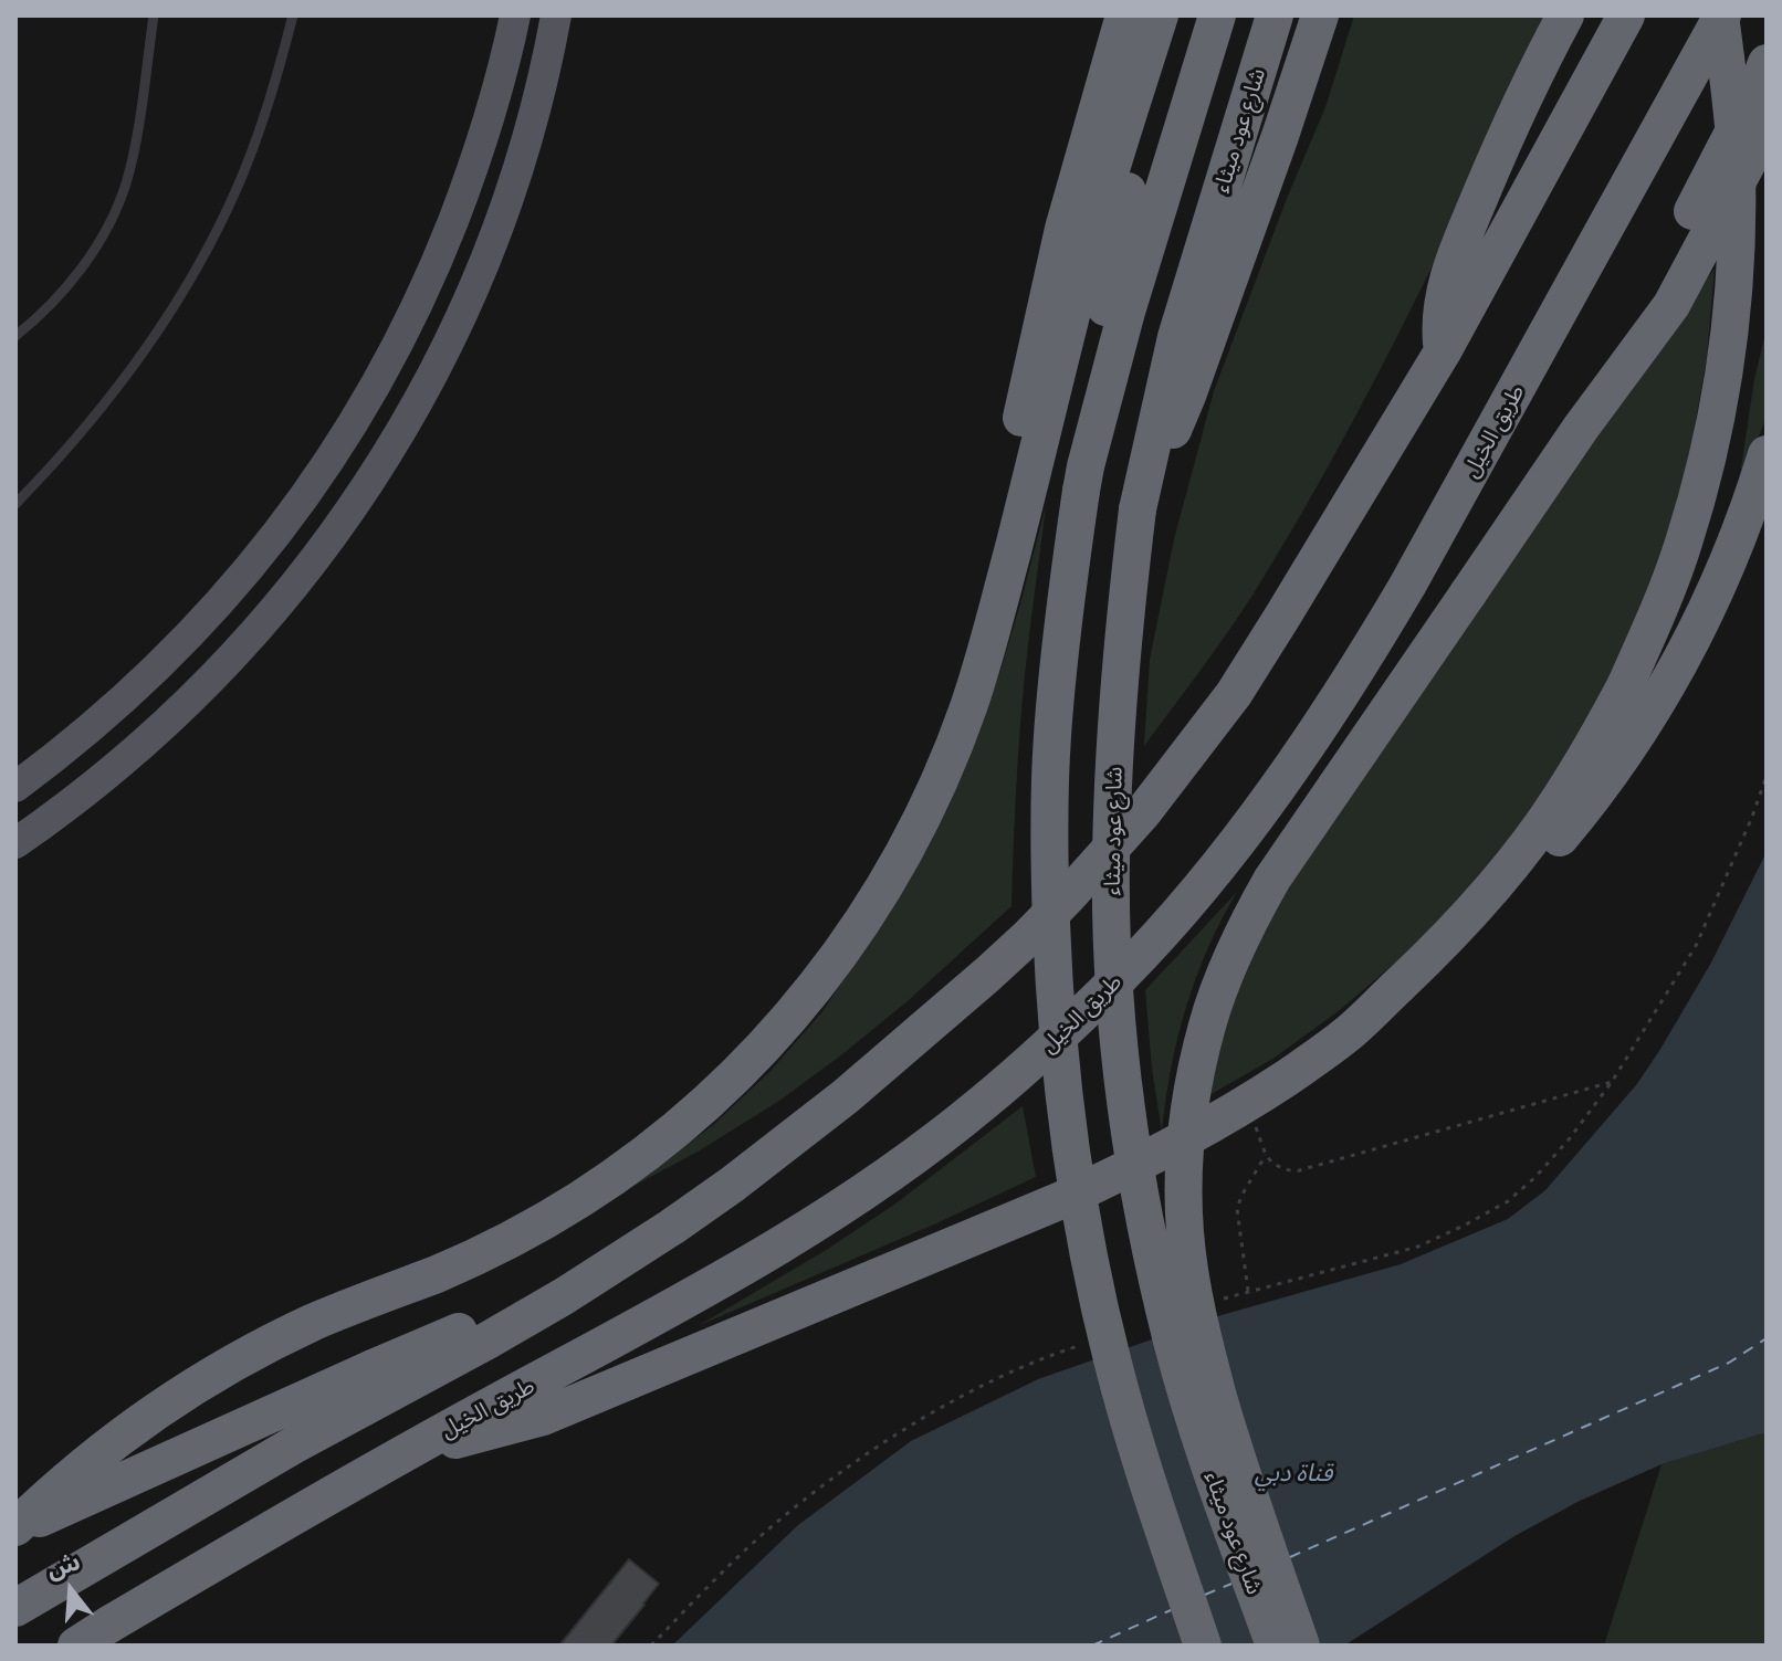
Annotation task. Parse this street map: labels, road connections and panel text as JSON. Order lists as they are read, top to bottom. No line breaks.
{"streets":{"highway":["شارع عود ميثاء","طريق الخيل"]},"water":["قناة دبي"],"north":"top"}
